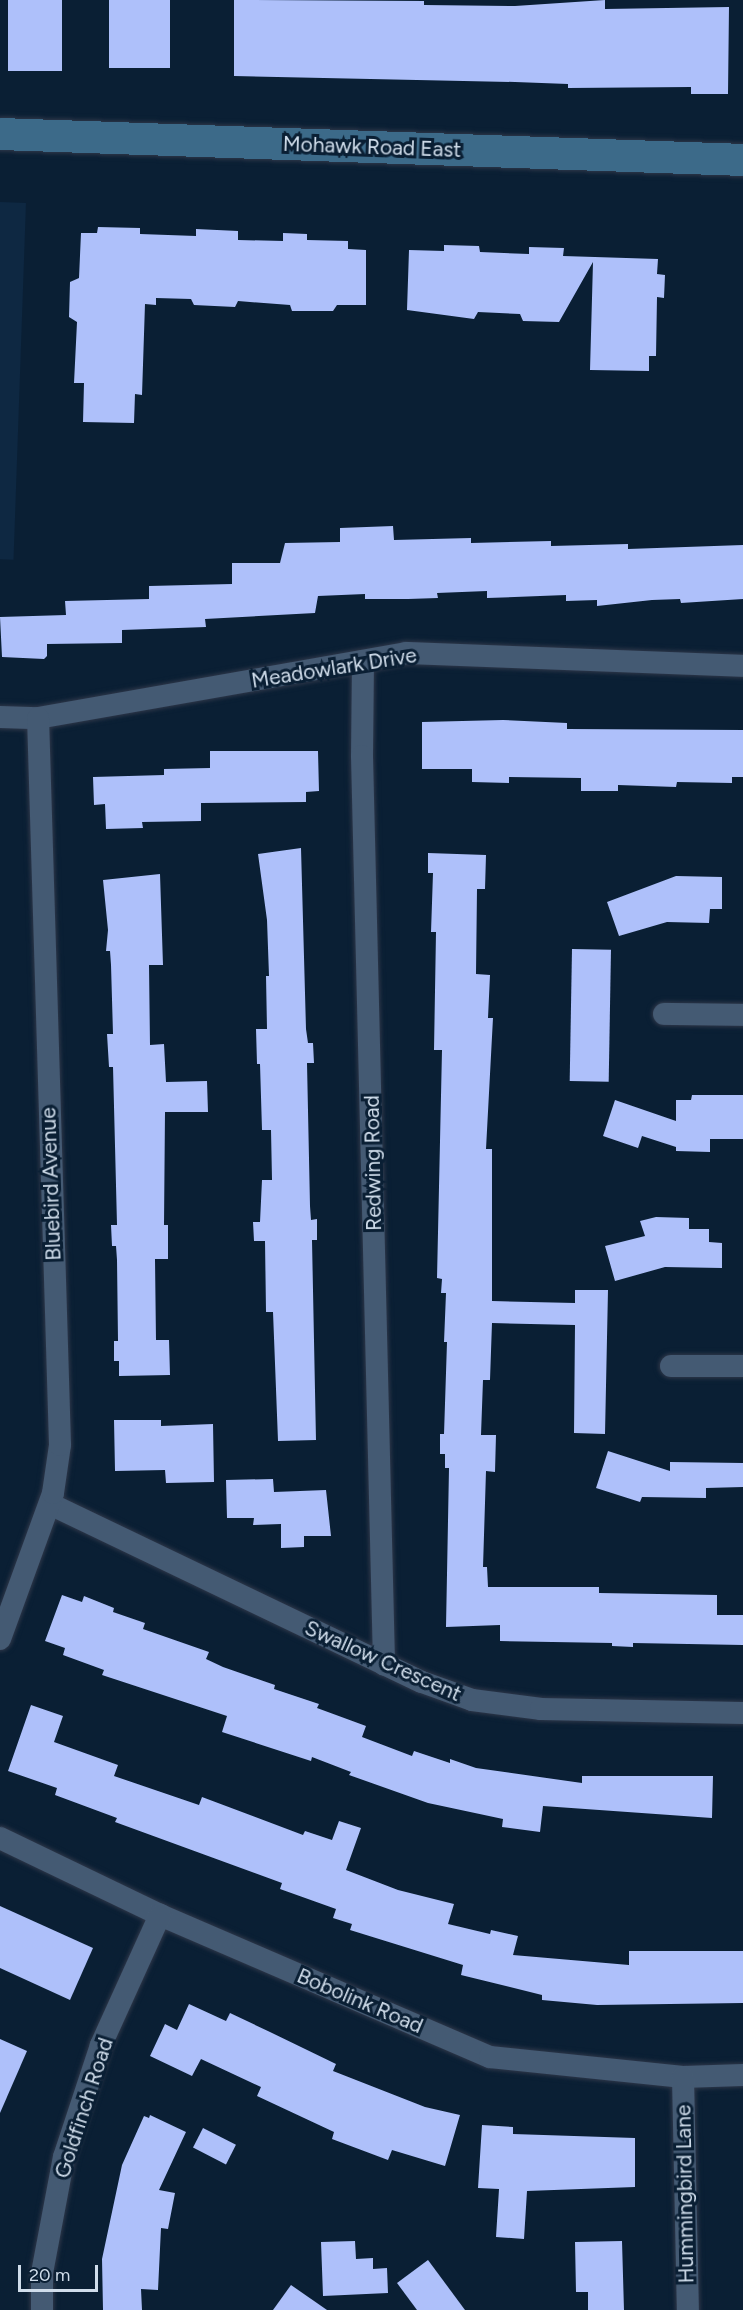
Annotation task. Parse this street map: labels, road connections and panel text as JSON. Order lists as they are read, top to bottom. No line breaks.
{"streets":{"main road":["Mohawk Road East"],"street":["Meadowlark Drive","Redwing Road","Bluebird Avenue","Swallow Crescent","Bobolink Road","Goldfinch Road","Hummingbird Lane"]},"crossings":[["Meadowlark Drive","Redwing Road"],["Meadowlark Drive","Bluebird Avenue"],["Redwing Road","Swallow Crescent"],["Bluebird Avenue","Swallow Crescent"],["Bobolink Road","Goldfinch Road"],["Bobolink Road","Hummingbird Lane"]],"scale_bar":"20 m"}
